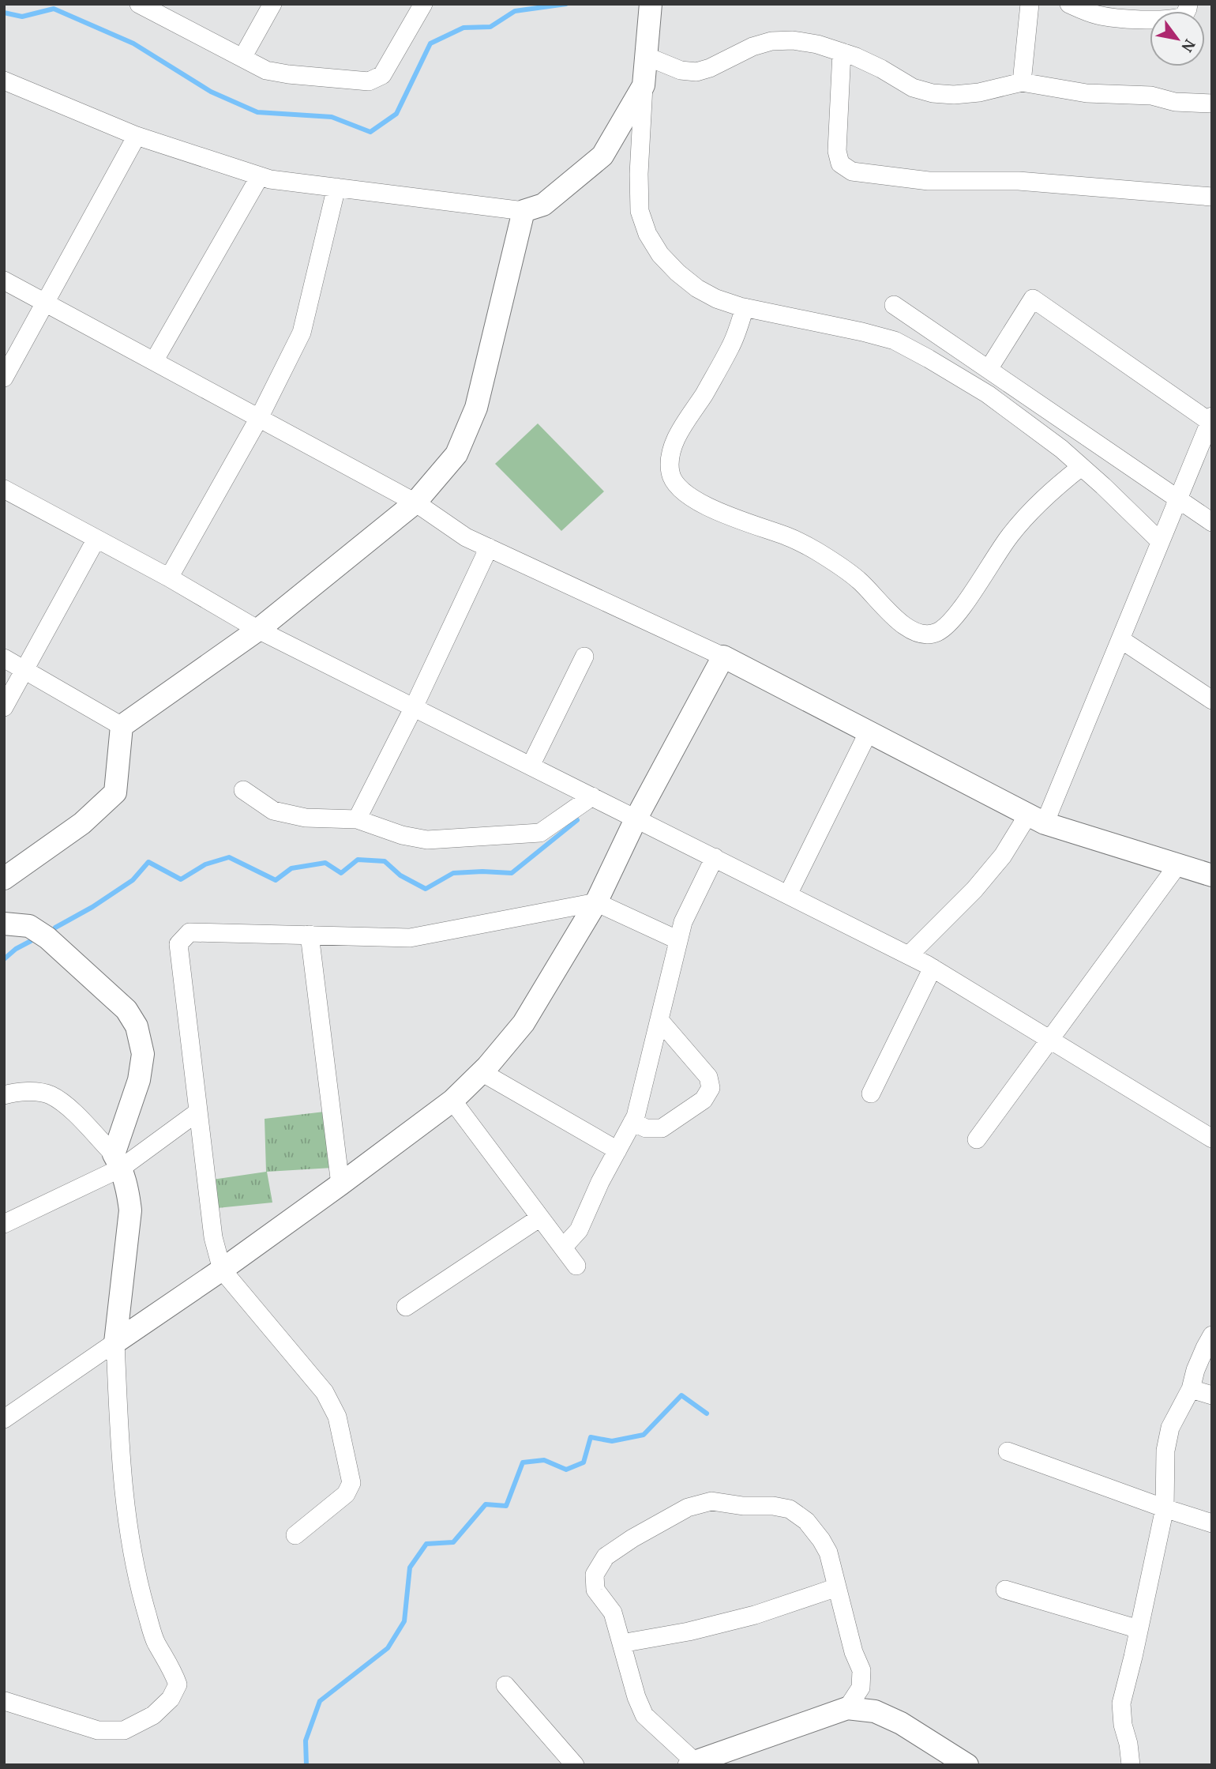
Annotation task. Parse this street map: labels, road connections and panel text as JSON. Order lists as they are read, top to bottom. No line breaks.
{"north":"bottom right"}
